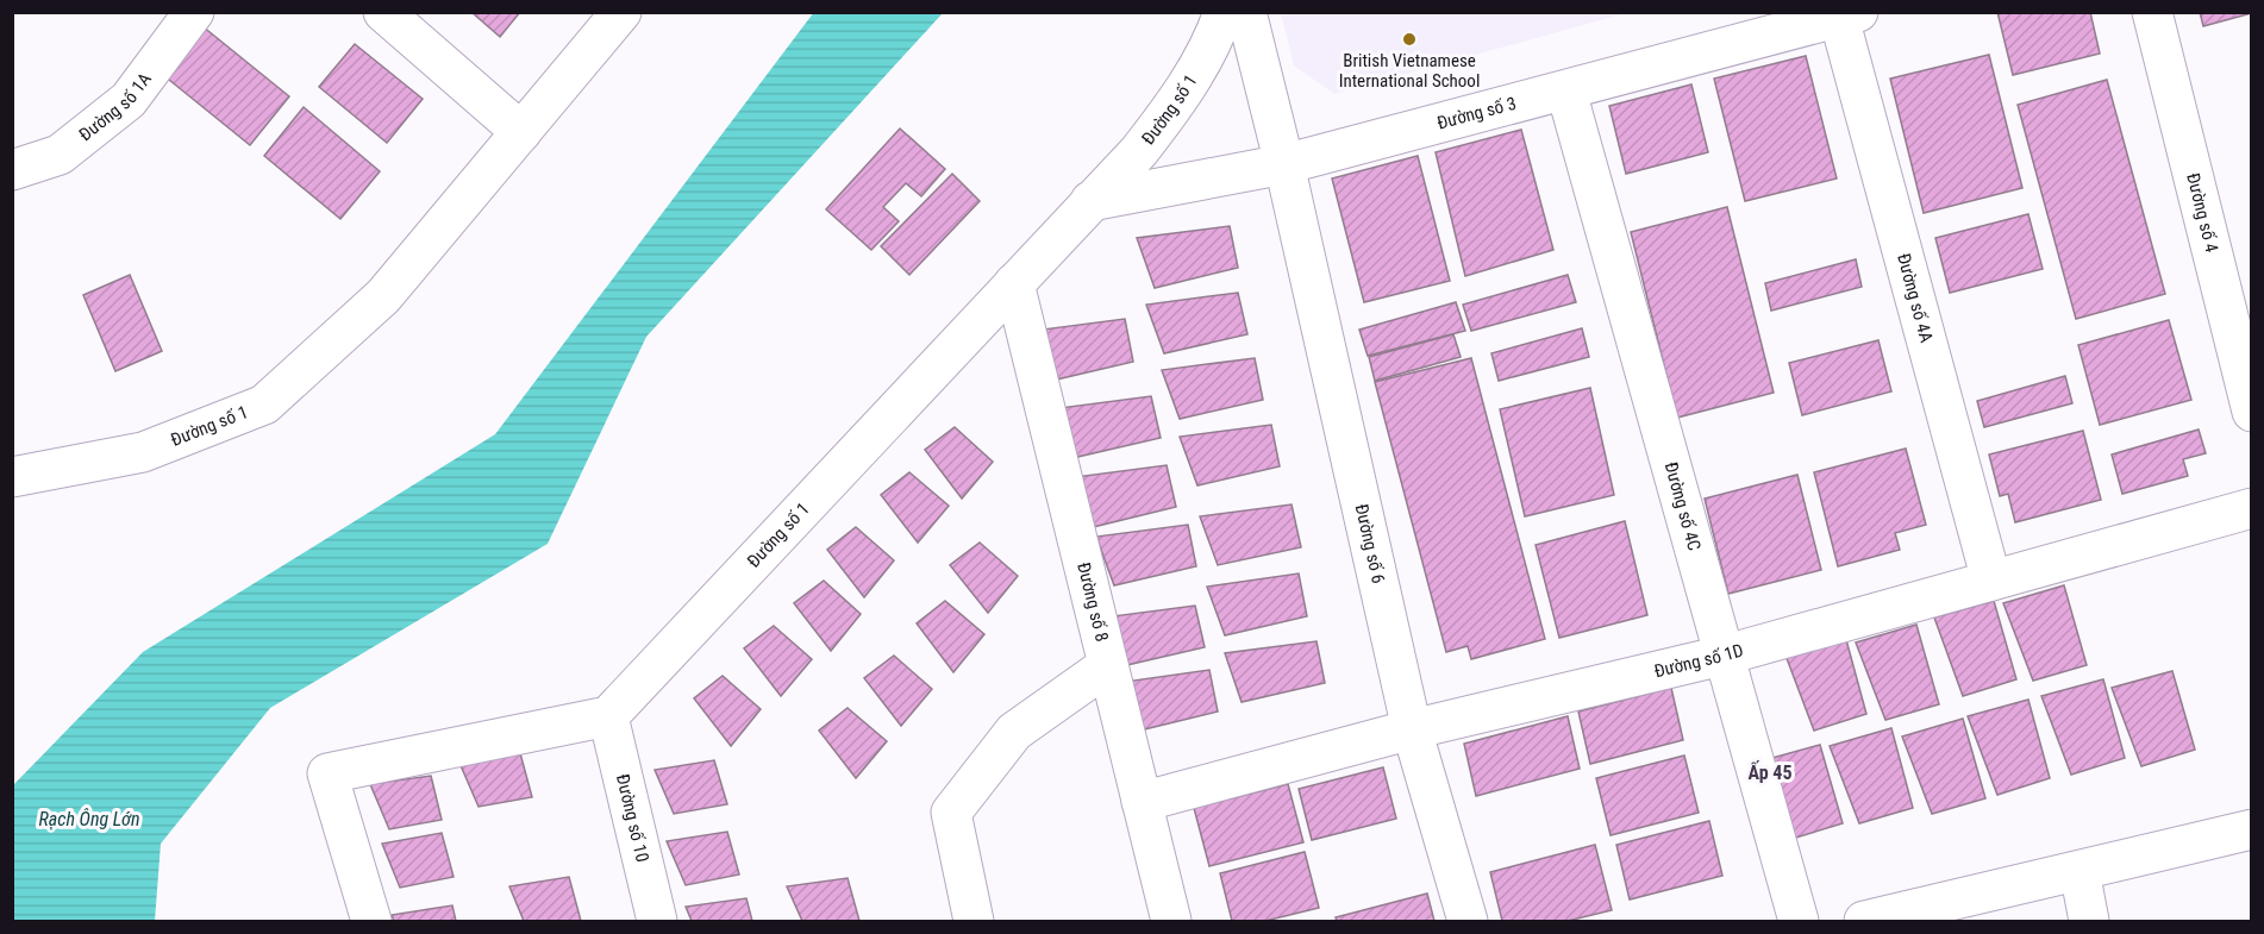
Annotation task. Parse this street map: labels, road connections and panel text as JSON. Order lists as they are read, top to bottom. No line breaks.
{"streets":{"street":["Đường số 1A","Đường số 1","Đường số 3","Đường số 4","Đường số 4A","Đường số 4C","Đường số 6","Đường số 8","Đường số 1D","Đường số 10"]},"crossings":[["Đường số 1","Đường số 3"],["Đường số 1","Đường số 8"],["Đường số 1","Đường số 10"],["Đường số 3","Đường số 4A"],["Đường số 3","Đường số 4C"],["Đường số 3","Đường số 6"],["Đường số 4A","Đường số 1D"],["Đường số 4C","Đường số 1D"],["Đường số 6","Đường số 1D"],["Đường số 8","Đường số 1D"]],"districts":["Ấp 45"],"water":["Rạch Ông Lớn"],"places":["British Vietnamese International School"]}
